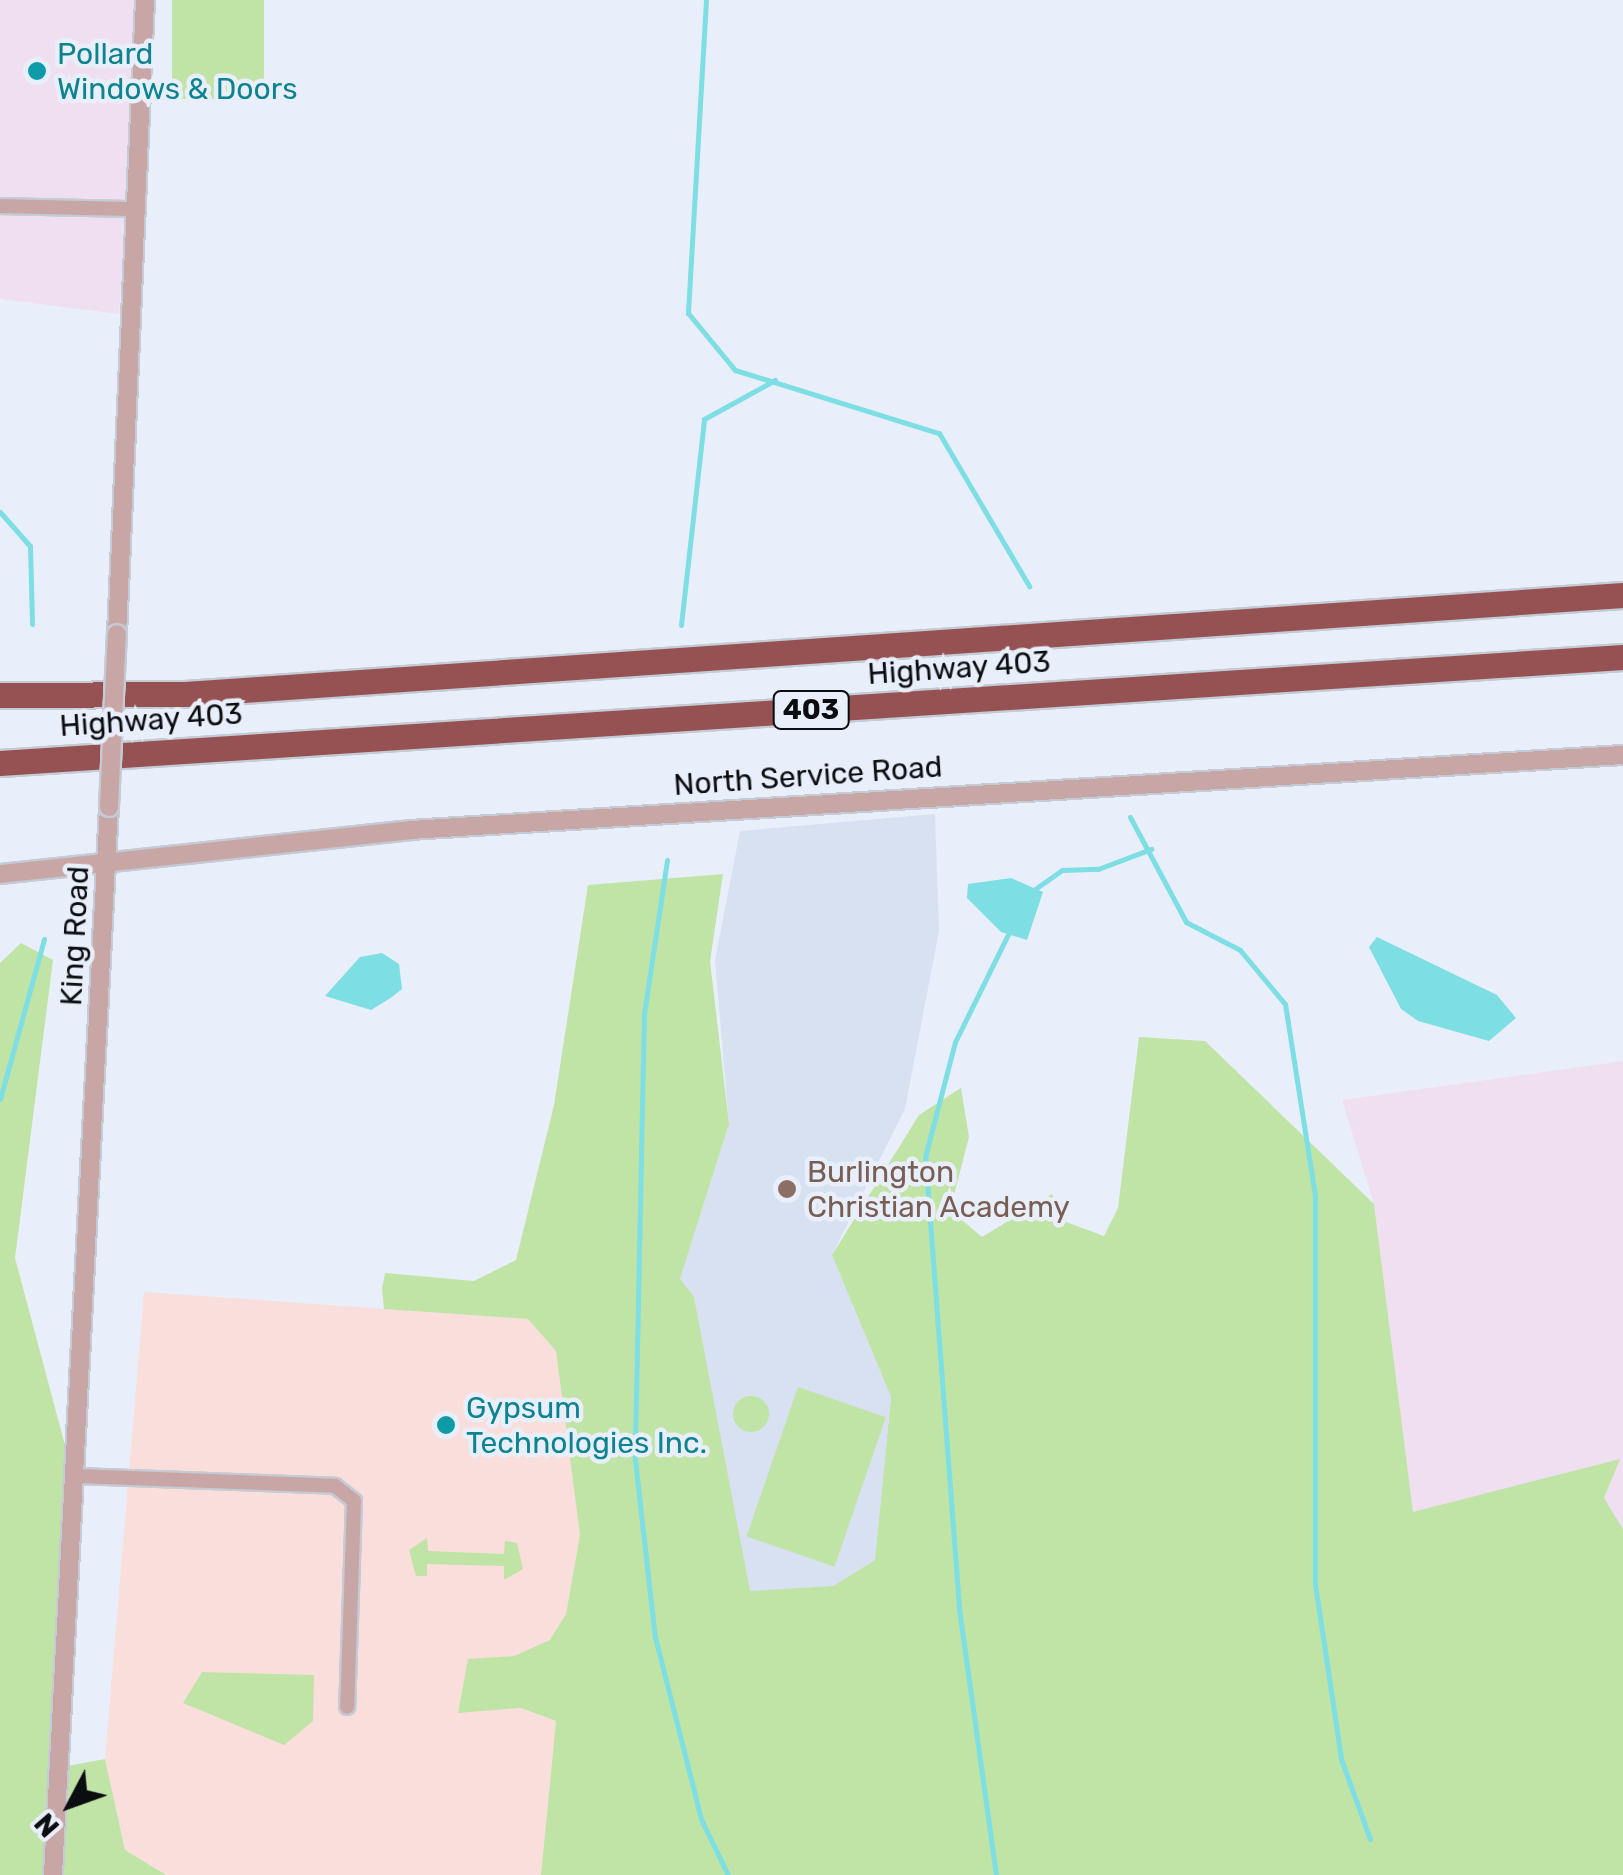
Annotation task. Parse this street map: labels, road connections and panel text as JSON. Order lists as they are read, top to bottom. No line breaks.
{"streets":{"highway":["Highway 403","403"],"street":["North Service Road","King Road"]},"crossings":[["North Service Road","King Road"]],"places":["Pollard Windows & Doors","Burlington Christian Academy","Gypsum Technologies Inc."],"north":"bottom left"}
